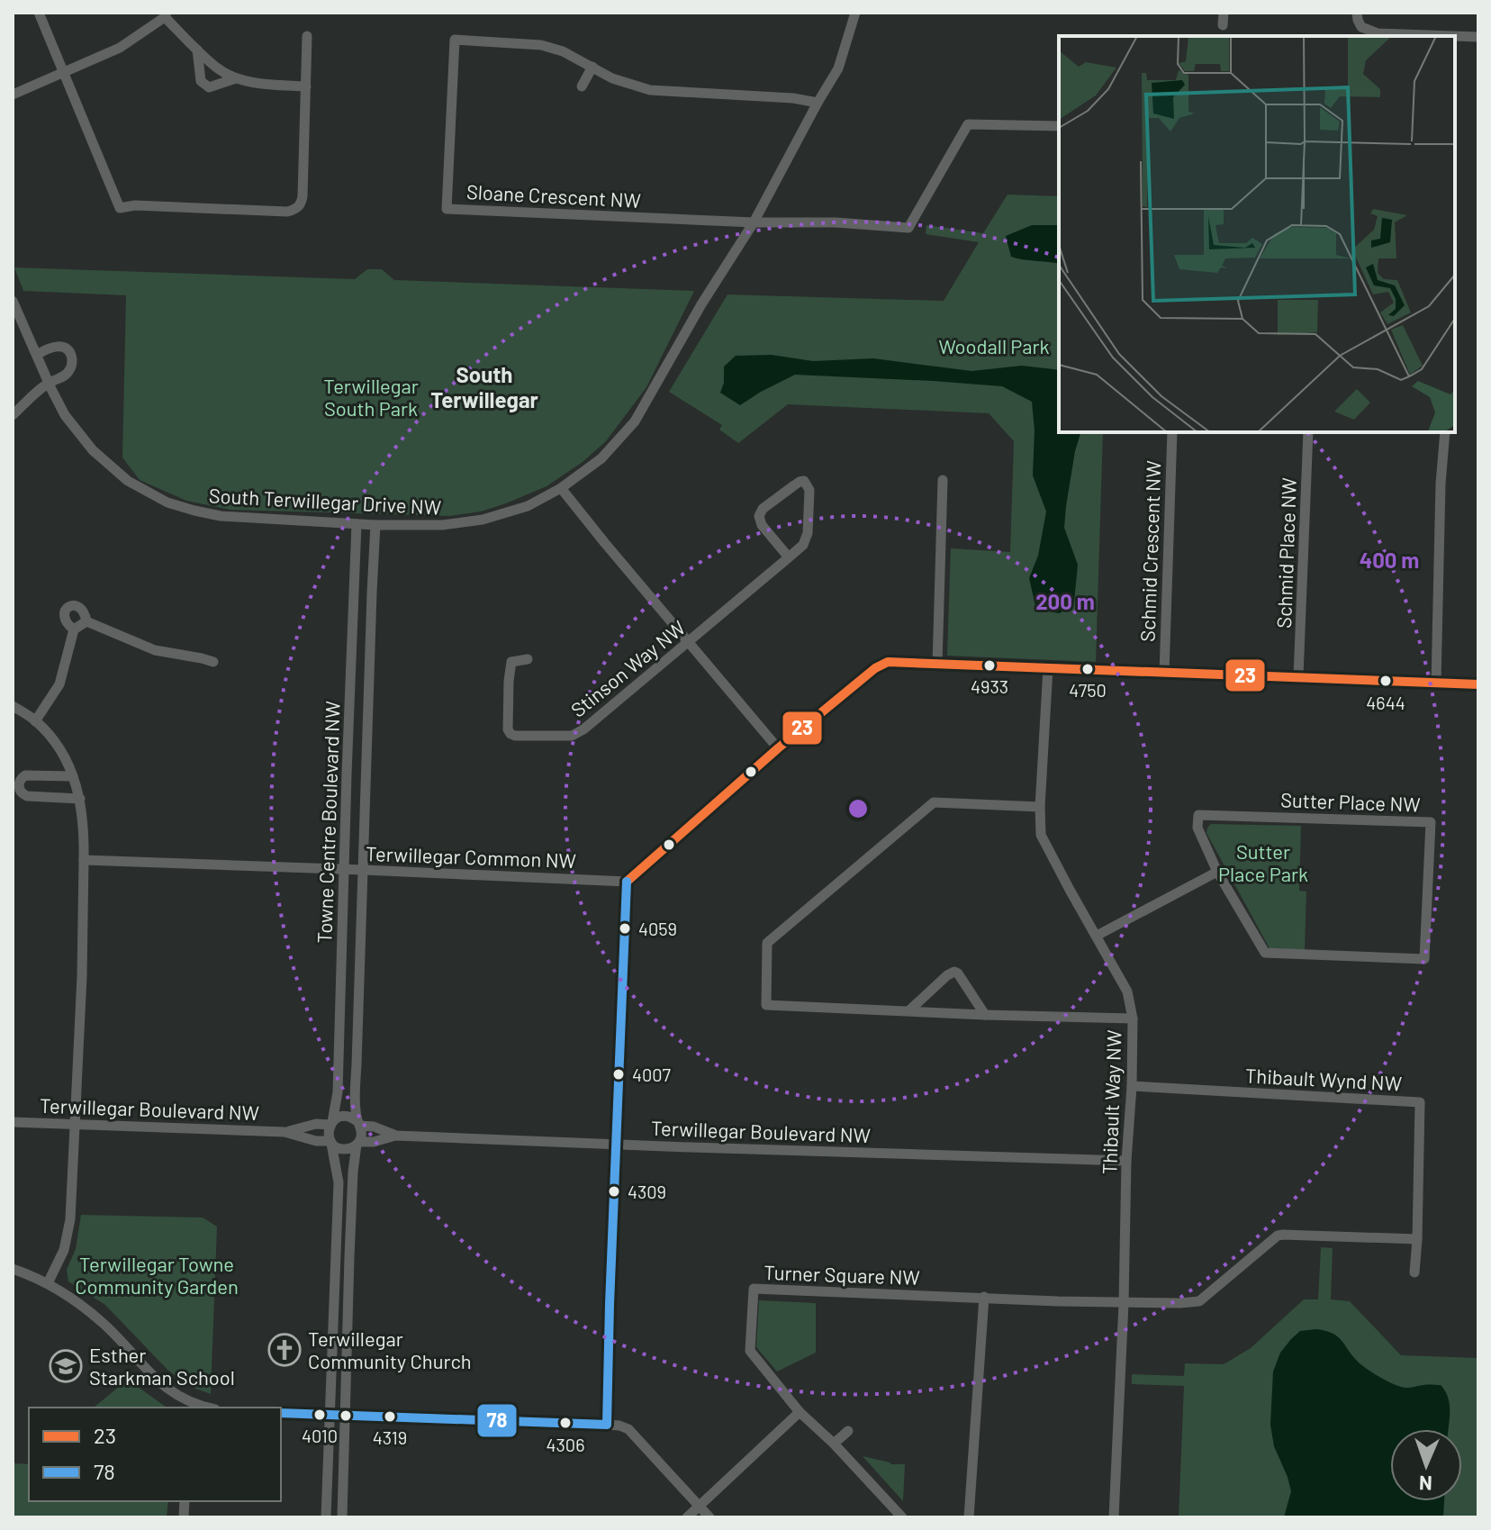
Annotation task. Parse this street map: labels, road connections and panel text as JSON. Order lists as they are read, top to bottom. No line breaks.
{"streets":{"street":["Sloane Crescent NW","South Terwillegar Drive NW","Schmid Crescent NW","Schmid Place NW","Stinson Way NW","Sutter Place NW","Towne Centre Boulevard NW","Terwillegar Common NW","Thibault Wynd NW","Thibault Way NW","Terwillegar Boulevard NW","Turner Square NW"]},"crossings":[["Sloane Crescent NW","South Terwillegar Drive NW"],["South Terwillegar Drive NW","Towne Centre Boulevard NW"],["Towne Centre Boulevard NW","Terwillegar Common NW"],["Towne Centre Boulevard NW","Terwillegar Boulevard NW"],["Thibault Wynd NW","Thibault Way NW"],["Thibault Way NW","Terwillegar Boulevard NW"],["Thibault Way NW","Turner Square NW"]],"districts":["South Terwillegar"],"parks":["Woodall Park","Terwillegar South Park","Sutter Place Park","Terwillegar Towne Community Garden"],"places":{"other":["4933","4750","4644","4059","4007","4309","4010","4319","4306"],"church":["Terwillegar Community Church"],"school or university":["Esther Starkman School"]},"lines":["transit line 23","transit line 78"],"legend":["23","78"],"north":"bottom","rings":["400 m","200 m"]}
